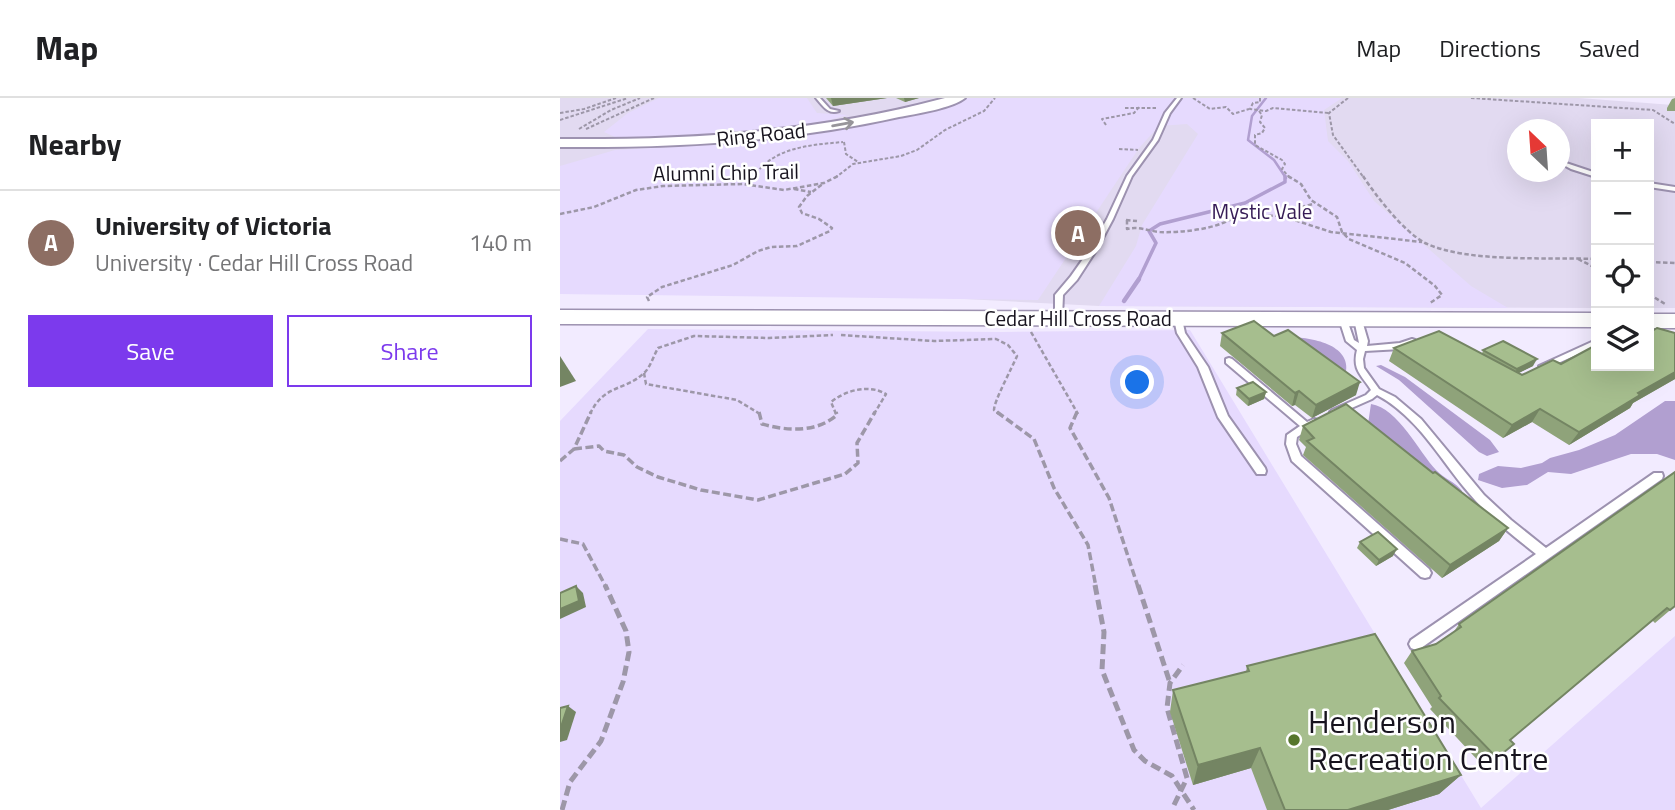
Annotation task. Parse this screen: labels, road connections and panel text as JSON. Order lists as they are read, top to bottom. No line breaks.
{"streets":{"main road":["Cedar Hill Cross Road"],"street":["Ring Road"],"path":["Alumni Chip Trail"]},"parks":["Mystic Vale"],"places":["Henderson Recreation Centre"],"north":"top left","page":{"header":"Map","nav":["Map","Directions","Saved"],"heading":"Nearby","map_buttons":["+","−"],"list":[{"mark":"A","name":"University of Victoria","note":"University · Cedar Hill Cross Road","value":"140 m"}],"pins":"A","buttons":["Save","Share"]}}
